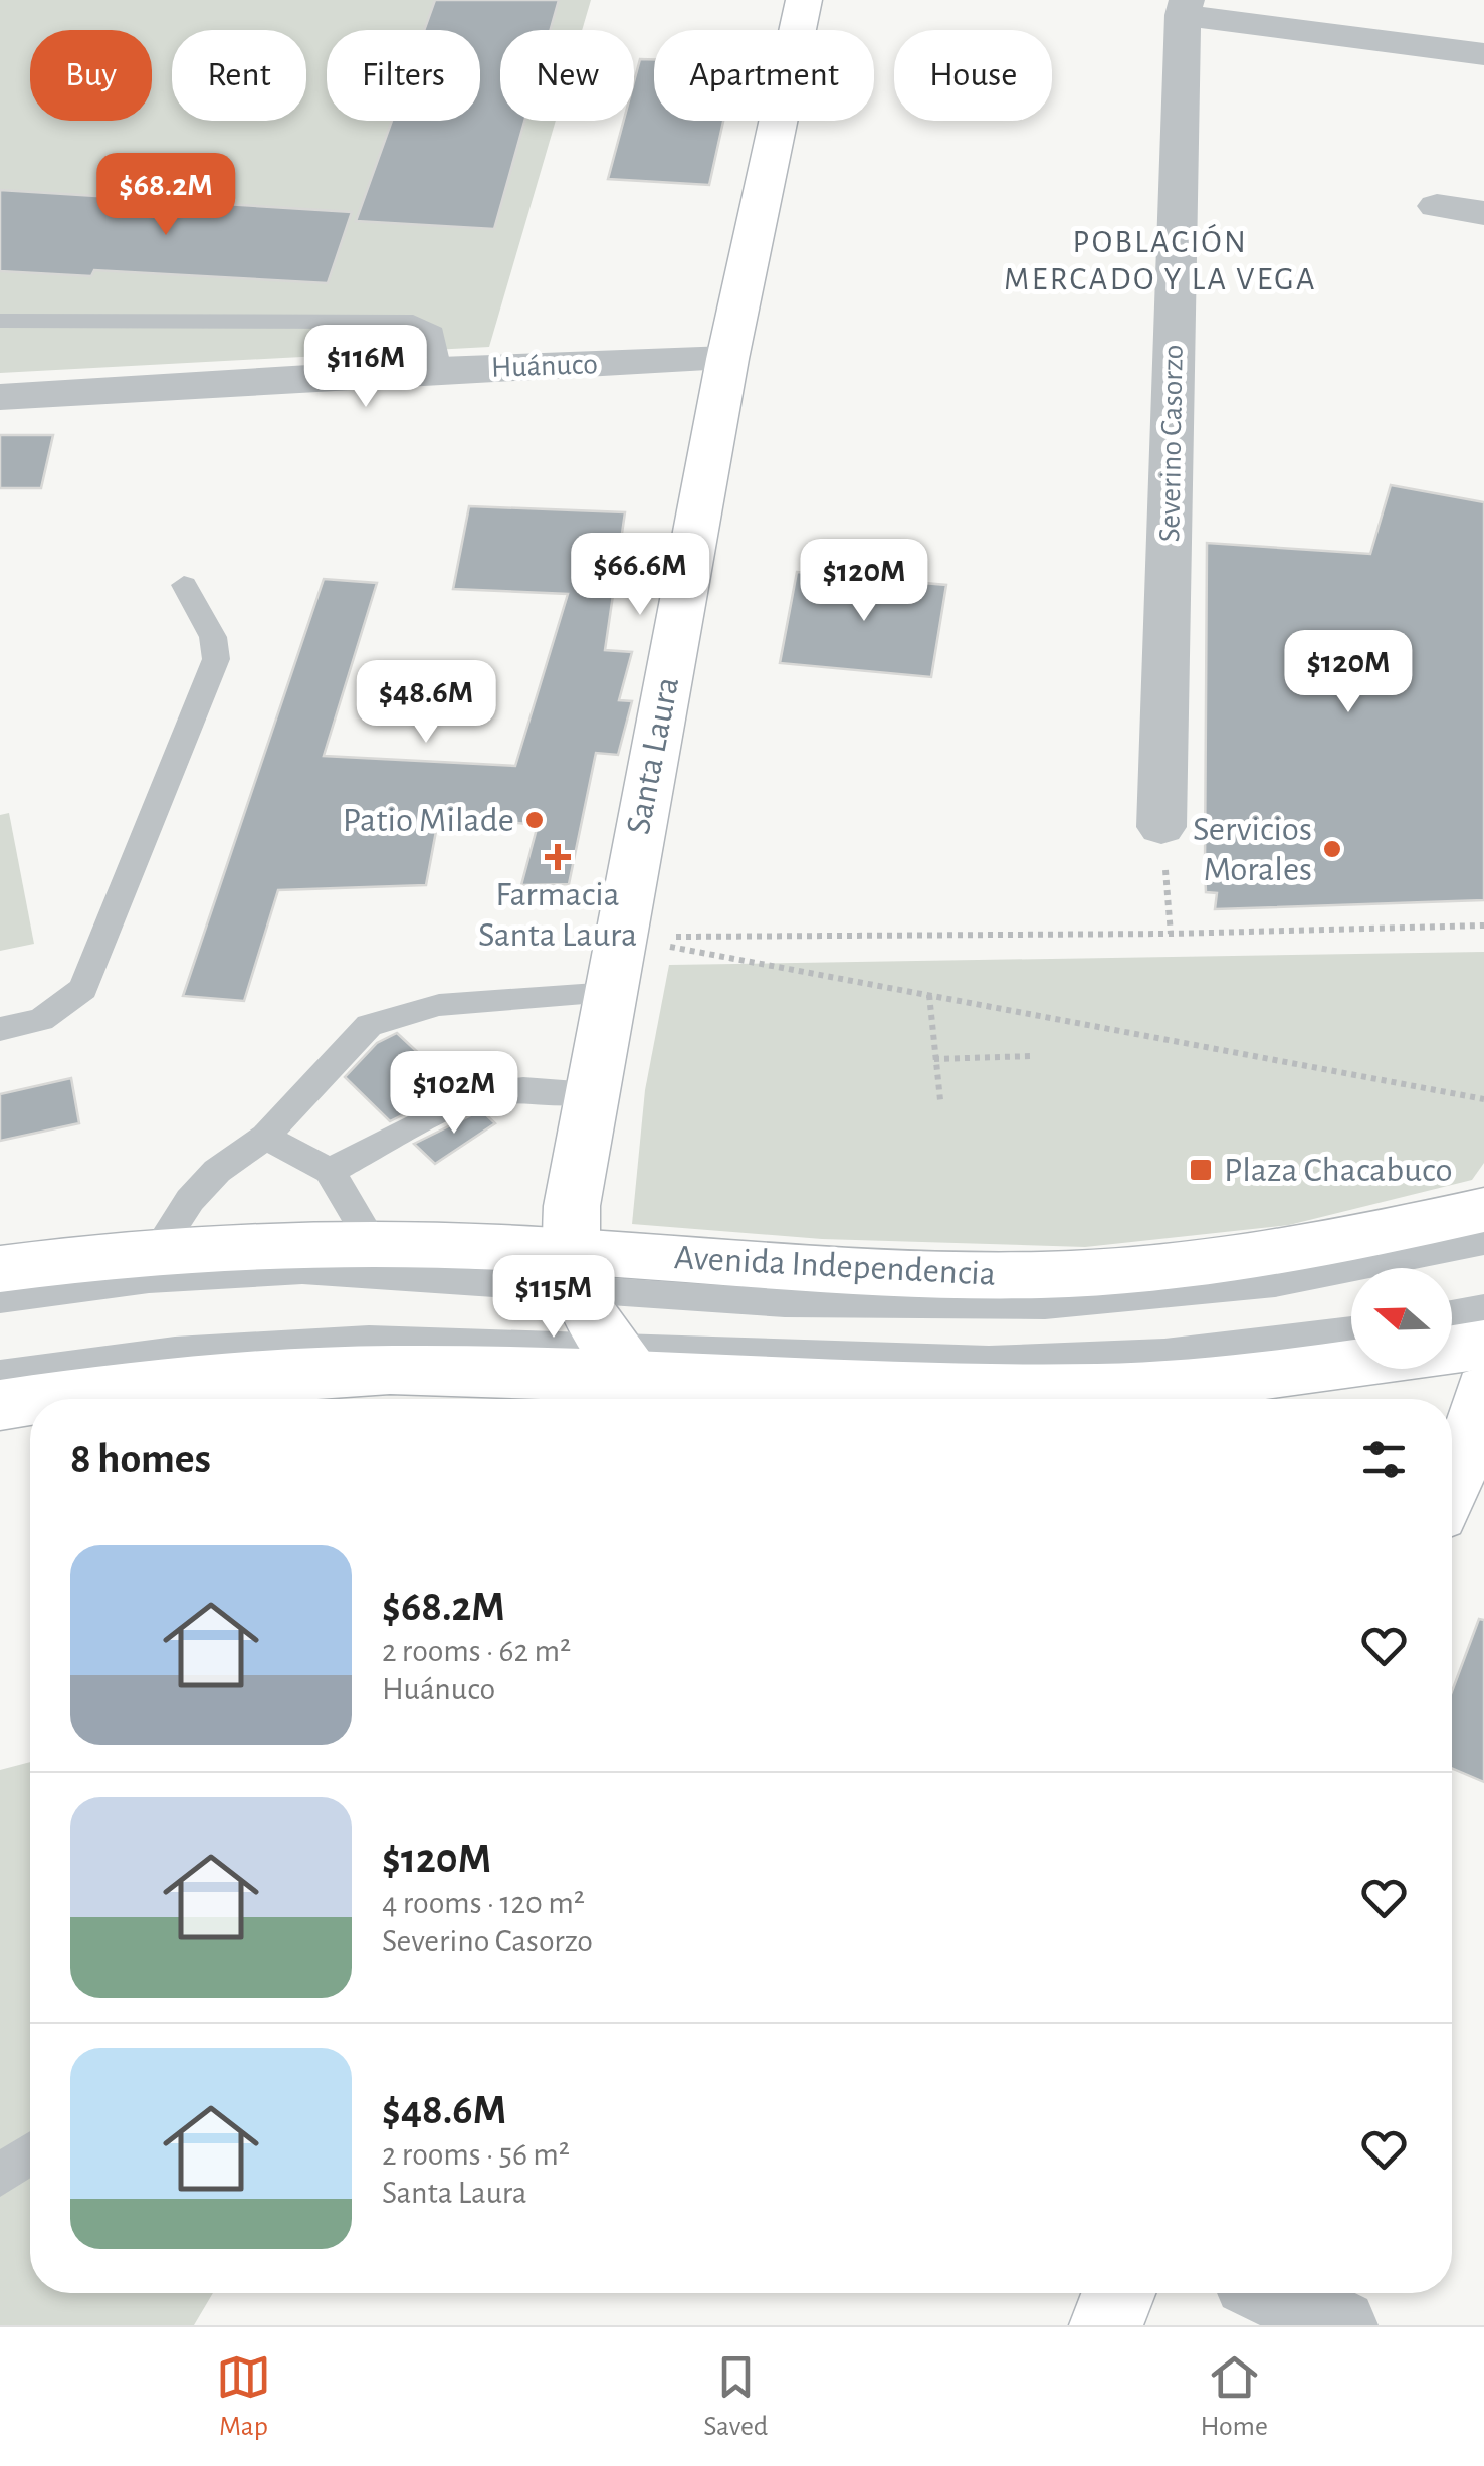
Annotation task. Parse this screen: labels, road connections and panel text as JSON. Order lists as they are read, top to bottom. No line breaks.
{"streets":{"main road":["Santa Laura","Avenida Independencia"],"street":["Huánuco","Severino Casorzo"]},"crossings":[["Huánuco","Santa Laura"],["Santa Laura","Avenida Independencia"]],"districts":["POBLACIÓN MERCADO Y LA VEGA"],"places":{"other":["Patio Milade","Servicios Morales"],"health":["Farmacia Santa Laura"],"transit":["Plaza Chacabuco"]},"north":"left","page":{"chip":["Buy","Rent","Filters","New","Apartment","House"],"price":["$68.2M","$116M","$66.6M","$120M","$120M","$48.6M","$102M","$115M"],"heading":"8 homes","list":[{"name":"$68.2M","note":"2 rooms · 62 m² · Huánuco"},{"name":"$120M","note":"4 rooms · 120 m² · Severino Casorzo"},{"name":"$48.6M","note":"2 rooms · 56 m² · Santa Laura"}],"tabs":["Map","Saved","Home"]}}
